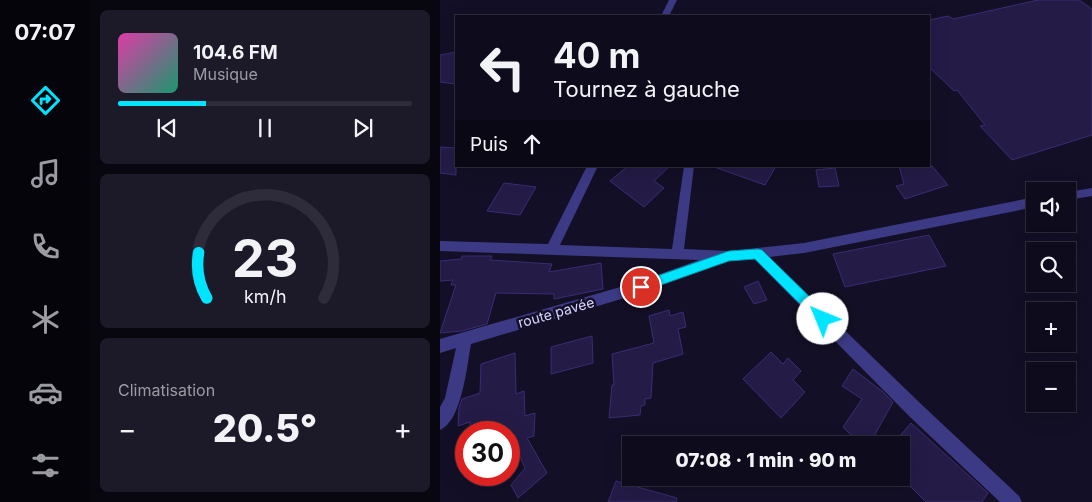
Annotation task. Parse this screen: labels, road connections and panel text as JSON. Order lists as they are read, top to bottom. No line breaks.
{"streets":{"street":["route pavée"]},"page":{"tabs":"07:07","turn":["40 m","Tournez à gauche"],"song":["104.6 FM","Musique"],"then":"Puis","map_buttons":["+","−"],"tile":"Climatisation","heat":["−","20.5°","+"],"limit":"30","trip":"07:08 · 1 min · 90 m","gauge":["23","km/h"]}}
